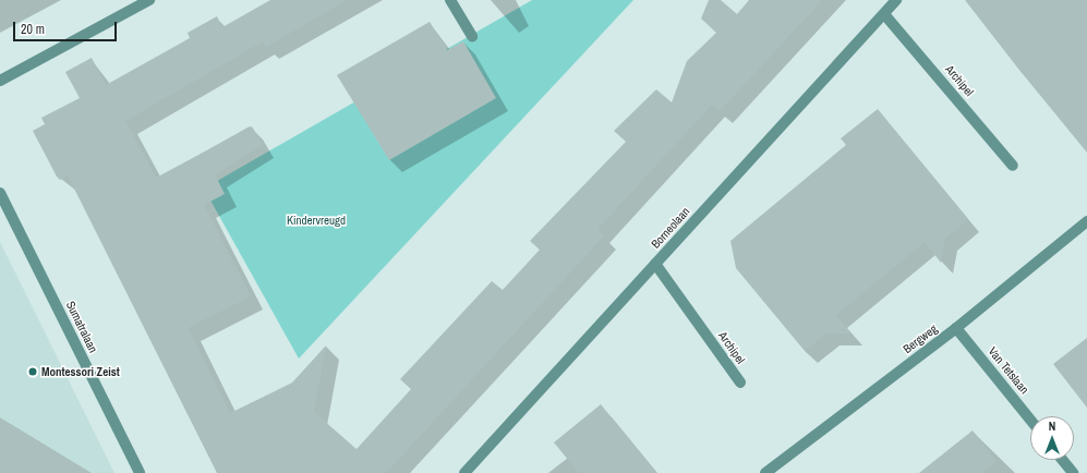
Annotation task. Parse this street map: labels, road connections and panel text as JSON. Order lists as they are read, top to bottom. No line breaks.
{"streets":{"street":["Archipel","Borneolaan","Sumatralaan","Bergweg","Van Tetslaan"]},"crossings":[["Archipel","Borneolaan"],["Bergweg","Van Tetslaan"]],"parks":["Kindervreugd"],"places":["Montessori Zeist"],"scale_bar":"20 m","north":"top"}
